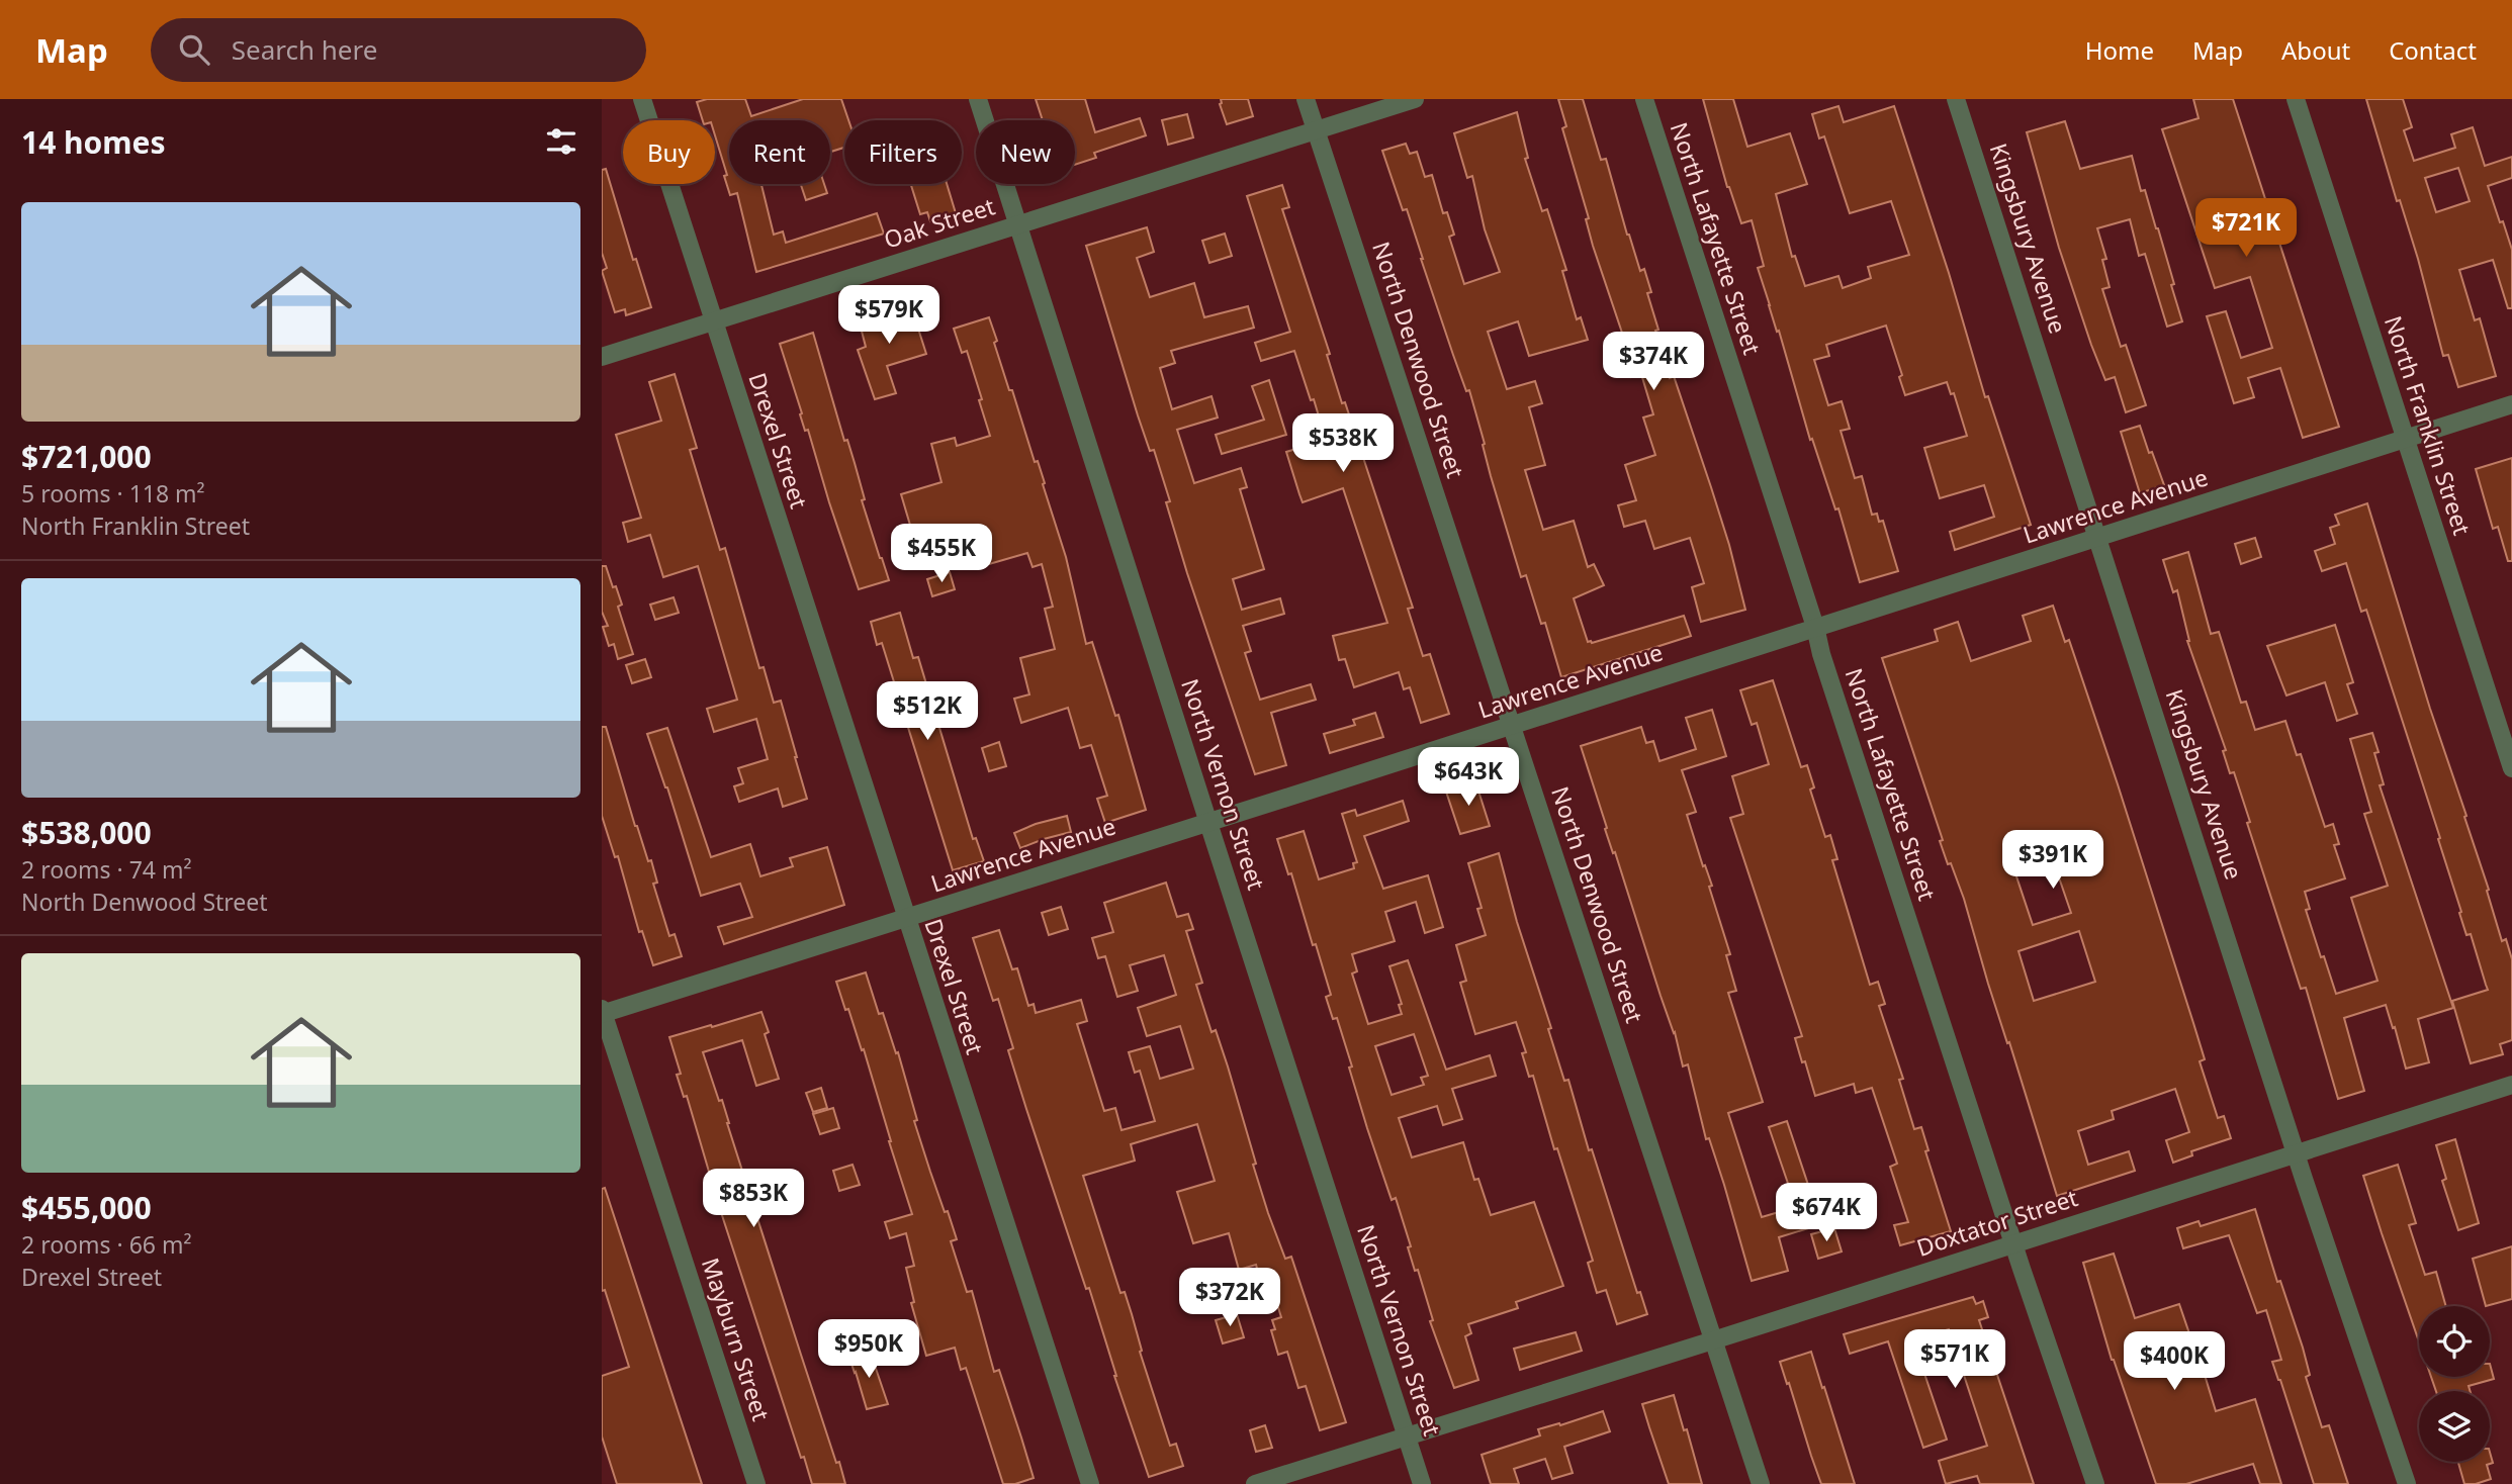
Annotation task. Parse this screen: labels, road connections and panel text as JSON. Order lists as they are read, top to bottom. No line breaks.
{"streets":{"street":["Oak Street","North Lafayette Street","Kingsbury Avenue","North Denwood Street","North Franklin Street","Drexel Street","Lawrence Avenue","North Vernon Street","Doxtator Street","Mayburn Street"]},"crossings":[["Oak Street","North Denwood Street"],["Oak Street","Drexel Street"],["Oak Street","North Vernon Street"],["North Lafayette Street","Lawrence Avenue"],["North Lafayette Street","Doxtator Street"],["Kingsbury Avenue","Lawrence Avenue"],["Kingsbury Avenue","Doxtator Street"],["North Denwood Street","Lawrence Avenue"],["North Denwood Street","Doxtator Street"],["North Franklin Street","Lawrence Avenue"],["Drexel Street","Lawrence Avenue"],["Lawrence Avenue","North Vernon Street"],["Lawrence Avenue","Mayburn Street"],["North Vernon Street","Doxtator Street"]],"page":{"header":"Map","search":"Search here","nav":["Home","Map","About","Contact"],"heading":"14 homes","chip":["Buy","Rent","Filters","New"],"list":[{"name":"$721,000","note":"5 rooms · 118 m² · North Franklin Street"},{"name":"$538,000","note":"2 rooms · 74 m² · North Denwood Street"},{"name":"$455,000","note":"2 rooms · 66 m² · Drexel Street"}],"price":["$721K","$579K","$374K","$538K","$455K","$512K","$643K","$391K","$853K","$674K","$372K","$950K","$571K","$400K"]}}
